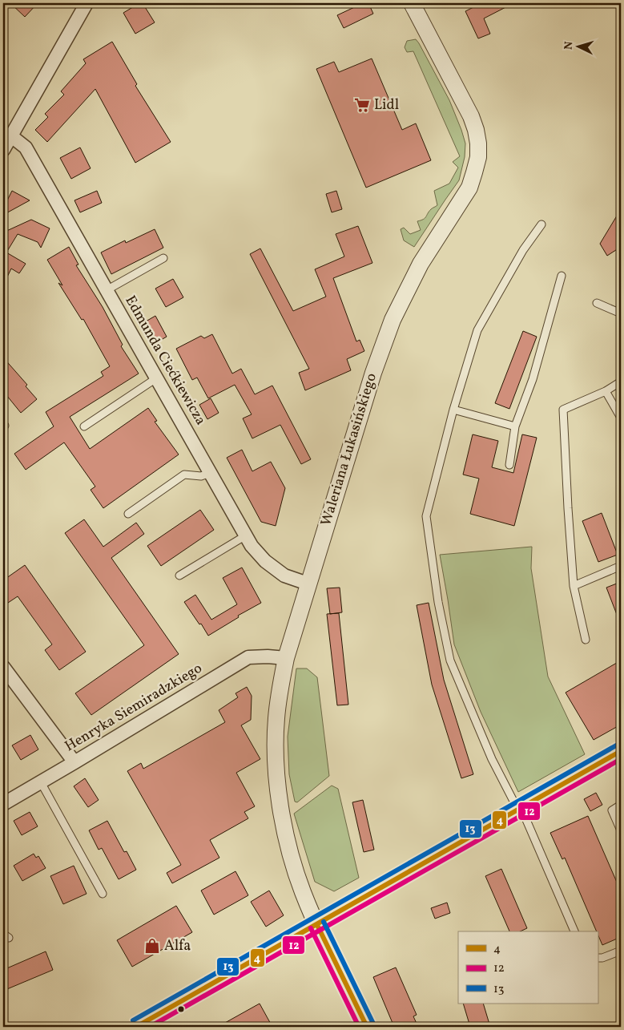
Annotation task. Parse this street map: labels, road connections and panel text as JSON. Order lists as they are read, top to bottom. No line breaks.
{"streets":{"street":["Edmunda Ciećkiewicza","Waleriana Łukasińskiego","Henryka Siemiradzkiego"]},"crossings":[["Edmunda Ciećkiewicza","Waleriana Łukasińskiego"],["Waleriana Łukasińskiego","Henryka Siemiradzkiego"]],"places":{"supermarket":["Lidl"],"shop":["Alfa"]},"lines":["transit line 13","transit line 4","transit line 12"],"legend":["4","12","13"],"north":"left"}
